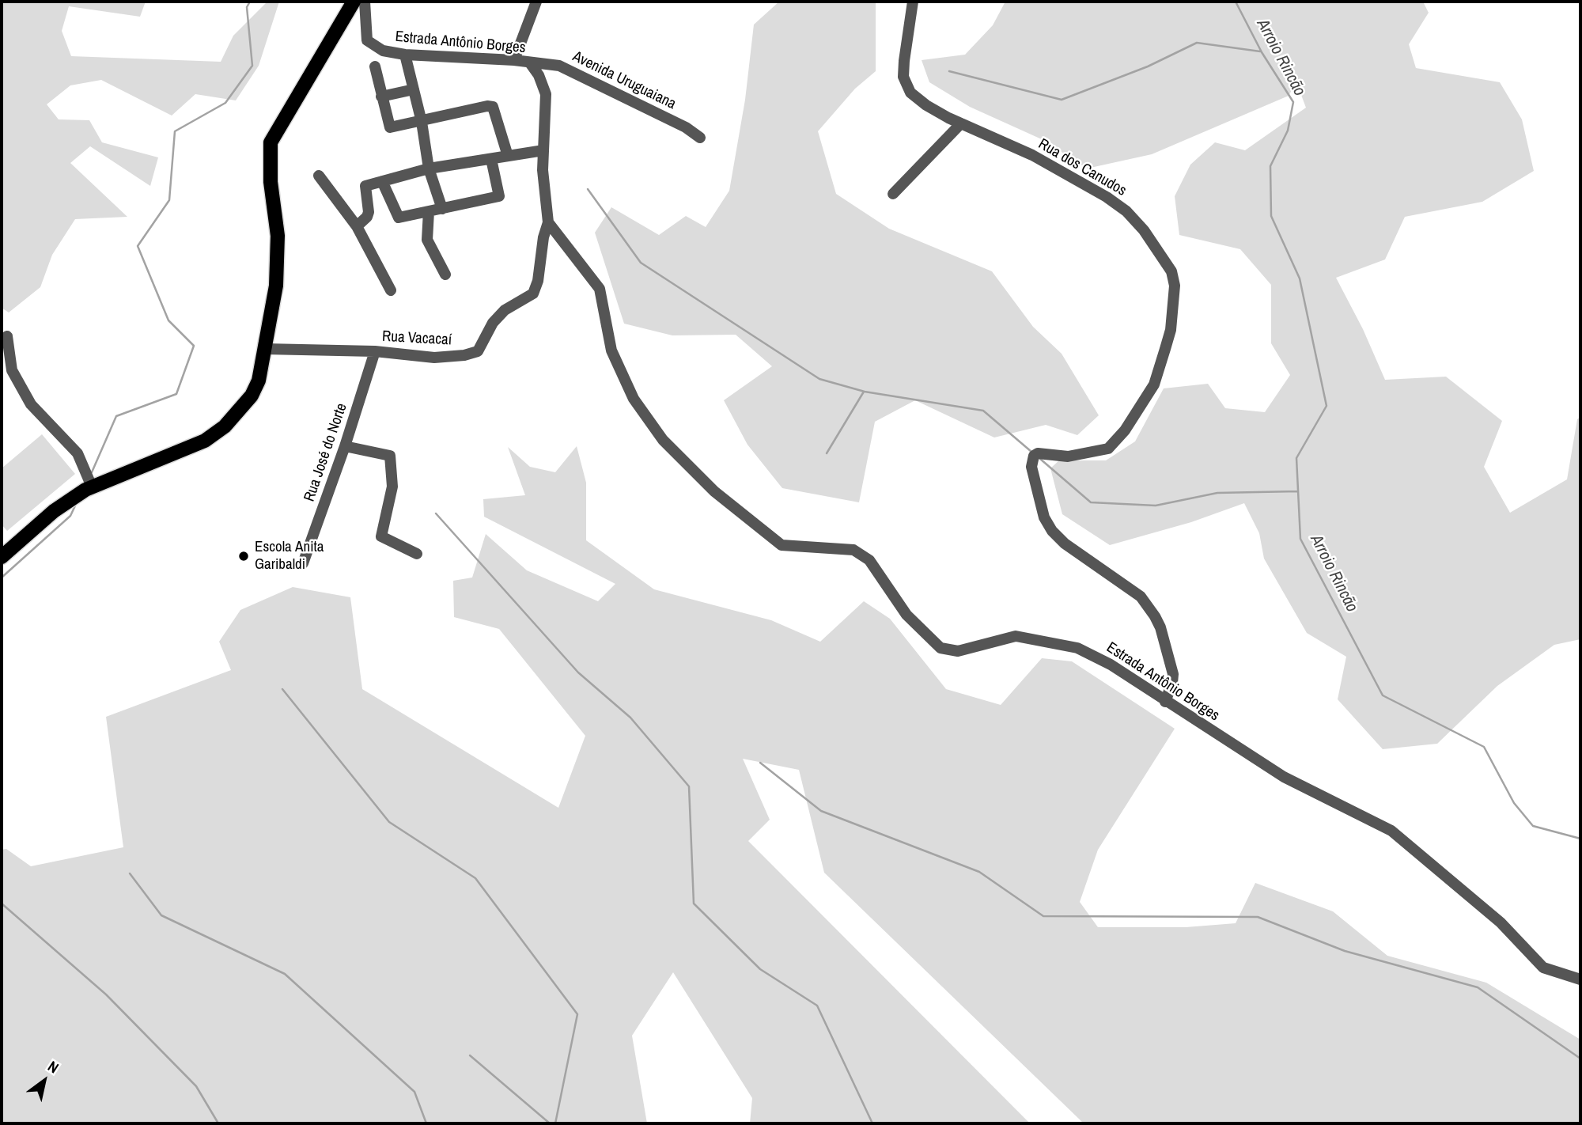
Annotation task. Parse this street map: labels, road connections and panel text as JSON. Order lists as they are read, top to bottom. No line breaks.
{"streets":{"street":["Estrada Antônio Borges","Avenida Uruguaiana","Rua dos Canudos","Rua Vacacaí","Rua José do Norte"]},"crossings":[["Estrada Antônio Borges","Avenida Uruguaiana"],["Estrada Antônio Borges","Rua dos Canudos"],["Estrada Antônio Borges","Rua Vacacaí"],["Rua Vacacaí","Rua José do Norte"]],"water":["Arroio Rincão"],"places":["Escola Anita Garibaldi"],"north":"top right"}
